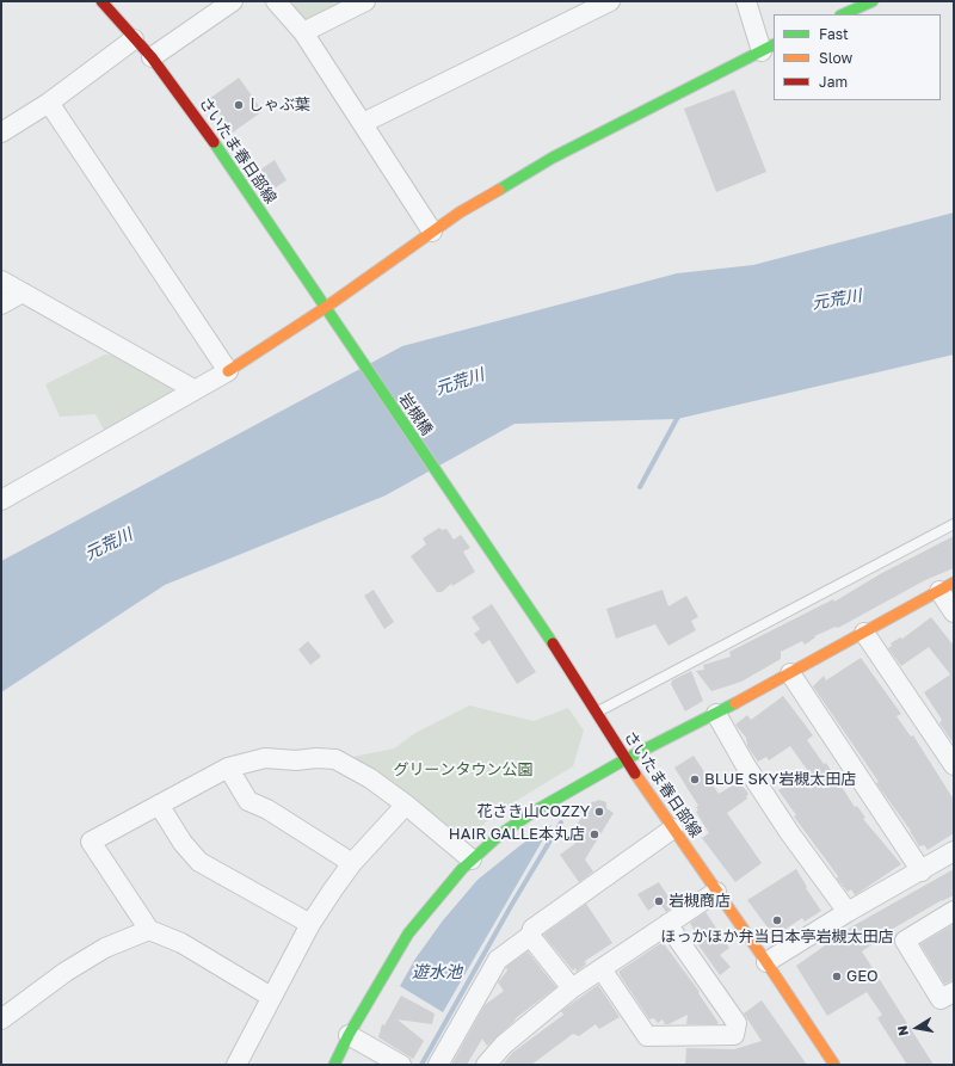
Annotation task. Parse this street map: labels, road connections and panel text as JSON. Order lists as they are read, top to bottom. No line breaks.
{"streets":{"street":["さいたま春日部線","岩槻橋"]},"crossings":[["さいたま春日部線","岩槻橋"]],"water":["元荒川","遊水池"],"parks":["グリーンタウン公園"],"places":["しゃぶ葉","BLUE SKY岩槻太田店","花さき山COZZY","HAIR GALLE本丸店","岩槻商店","ほっかほか弁当日本亭岩槻太田店","GEO"],"legend":["Fast","Slow","Jam"],"north":"left"}
